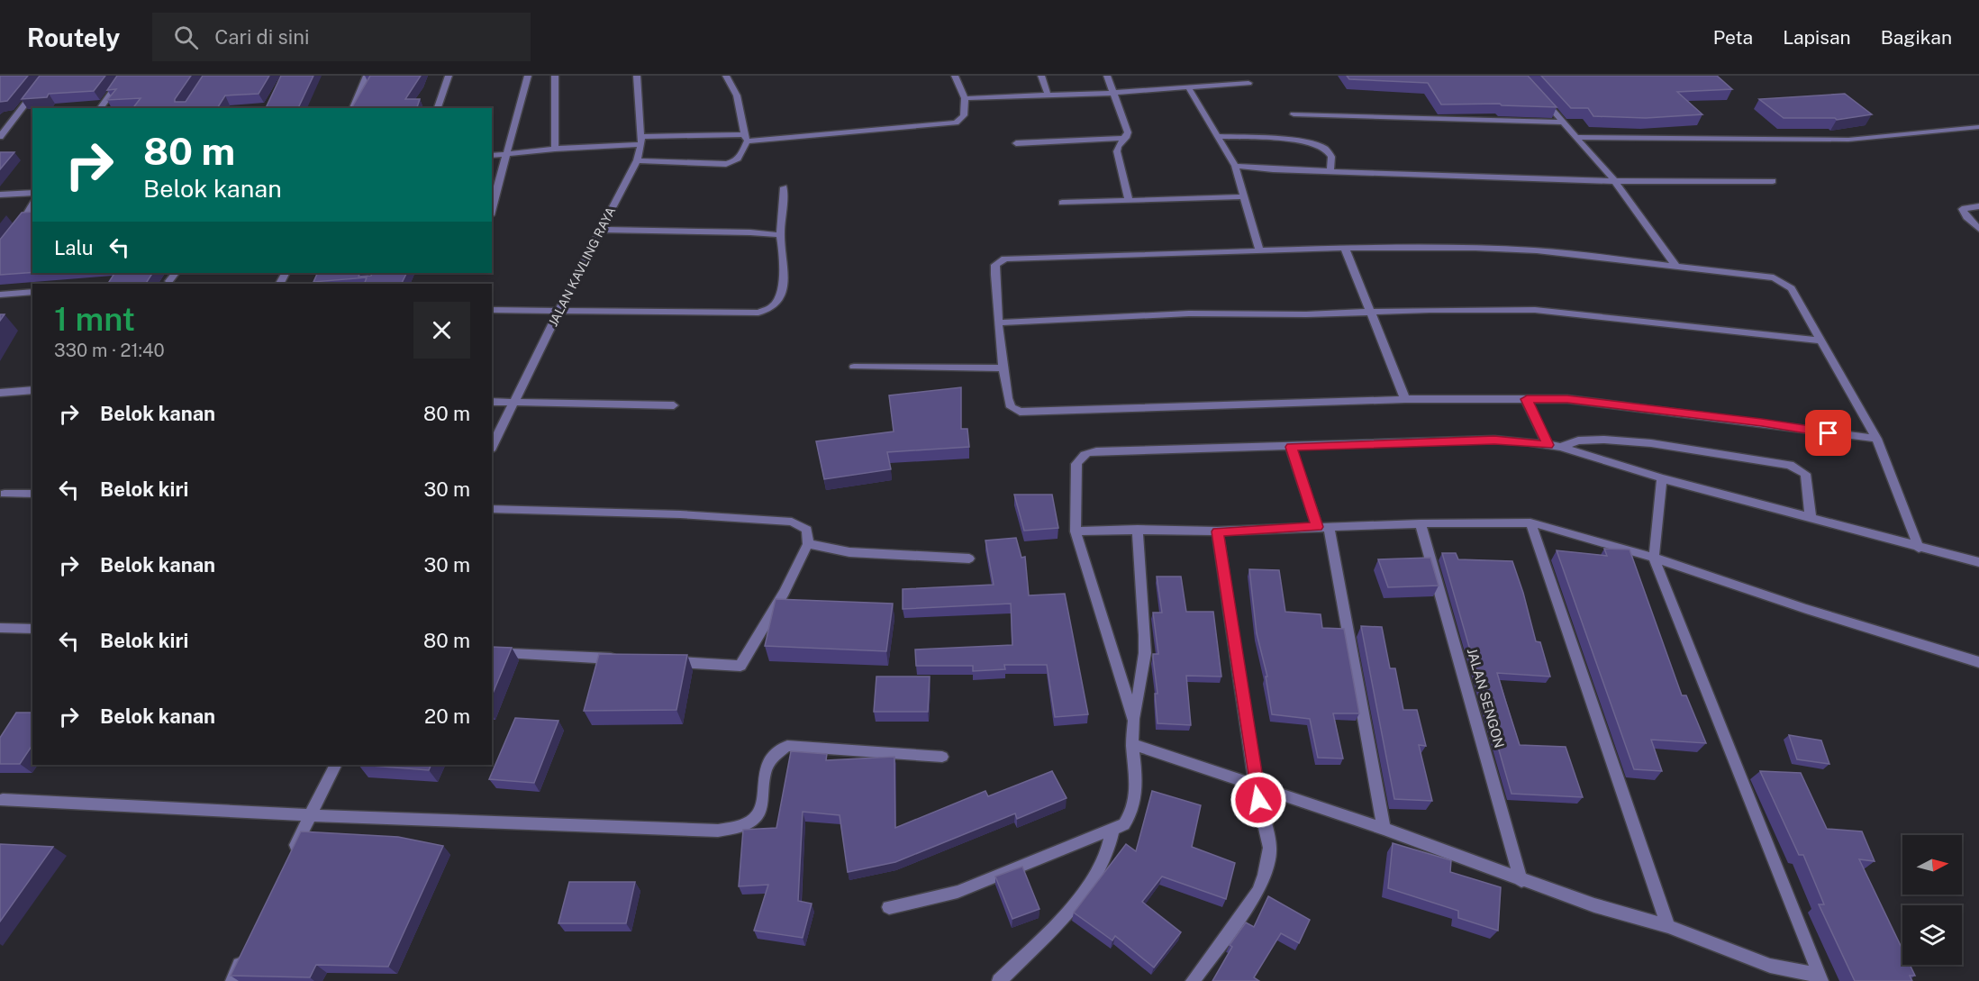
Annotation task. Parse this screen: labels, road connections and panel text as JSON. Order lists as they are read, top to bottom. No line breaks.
{"streets":{"street":["JALAN KAVLING RAYA","JALAN SENGON"]},"north":"right","page":{"header":"Routely","search":"Cari di sini","nav":["Peta","Lapisan","Bagikan"],"turn":["80 m","Belok kanan"],"then":"Lalu","heading":["1 mnt","330 m · 21:40"],"list":[{"name":"Belok kanan","value":"80 m"},{"name":"Belok kiri","value":"30 m"},{"name":"Belok kanan","value":"30 m"},{"name":"Belok kiri","value":"80 m"},{"name":"Belok kanan","value":"20 m"}]}}
